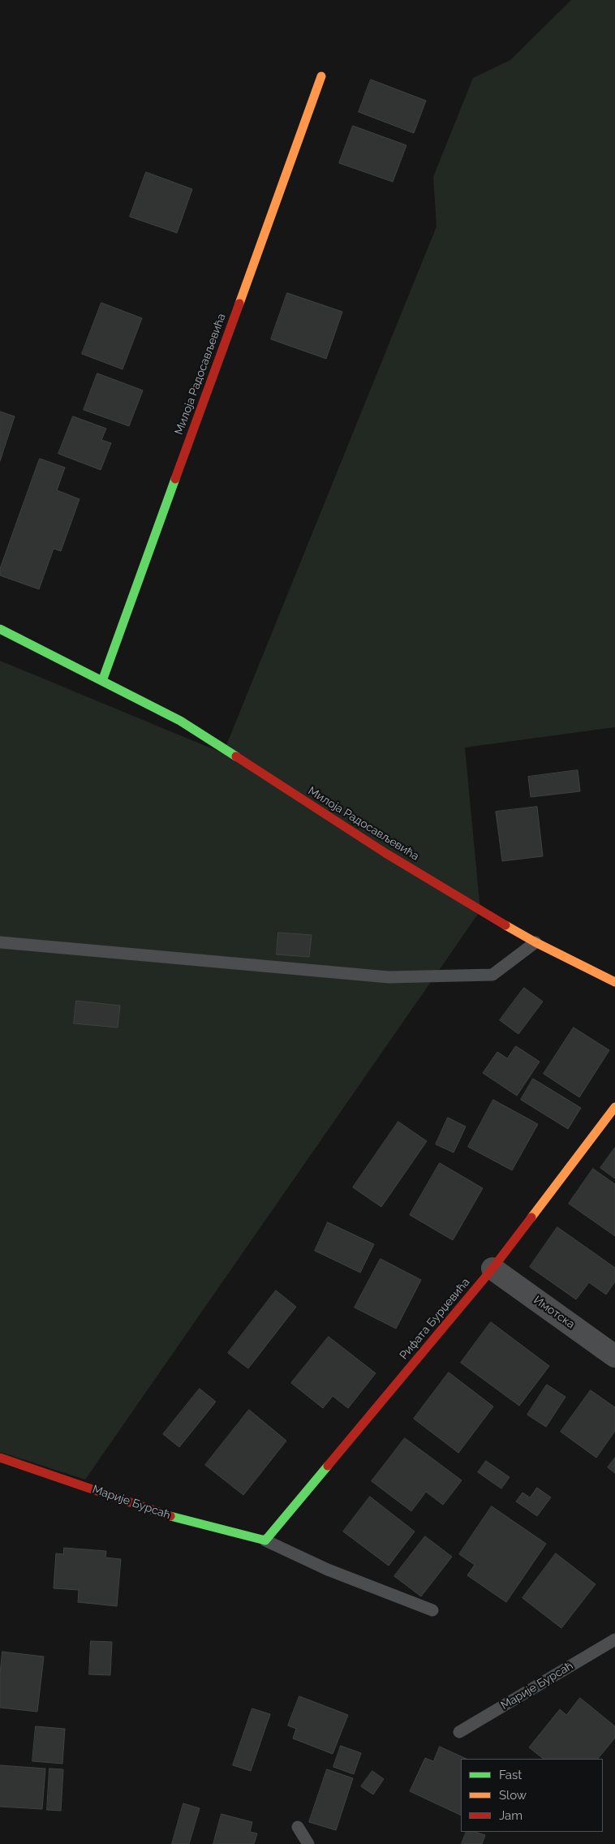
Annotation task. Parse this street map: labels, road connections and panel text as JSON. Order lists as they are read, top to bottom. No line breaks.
{"streets":{"street":["Милоја Радосављевића","Имотска","Рифата Бурџевића","Марије Бурсаћ"]},"crossings":[["Имотска","Рифата Бурџевића"],["Рифата Бурџевића","Марије Бурсаћ"]],"legend":["Fast","Slow","Jam"]}
